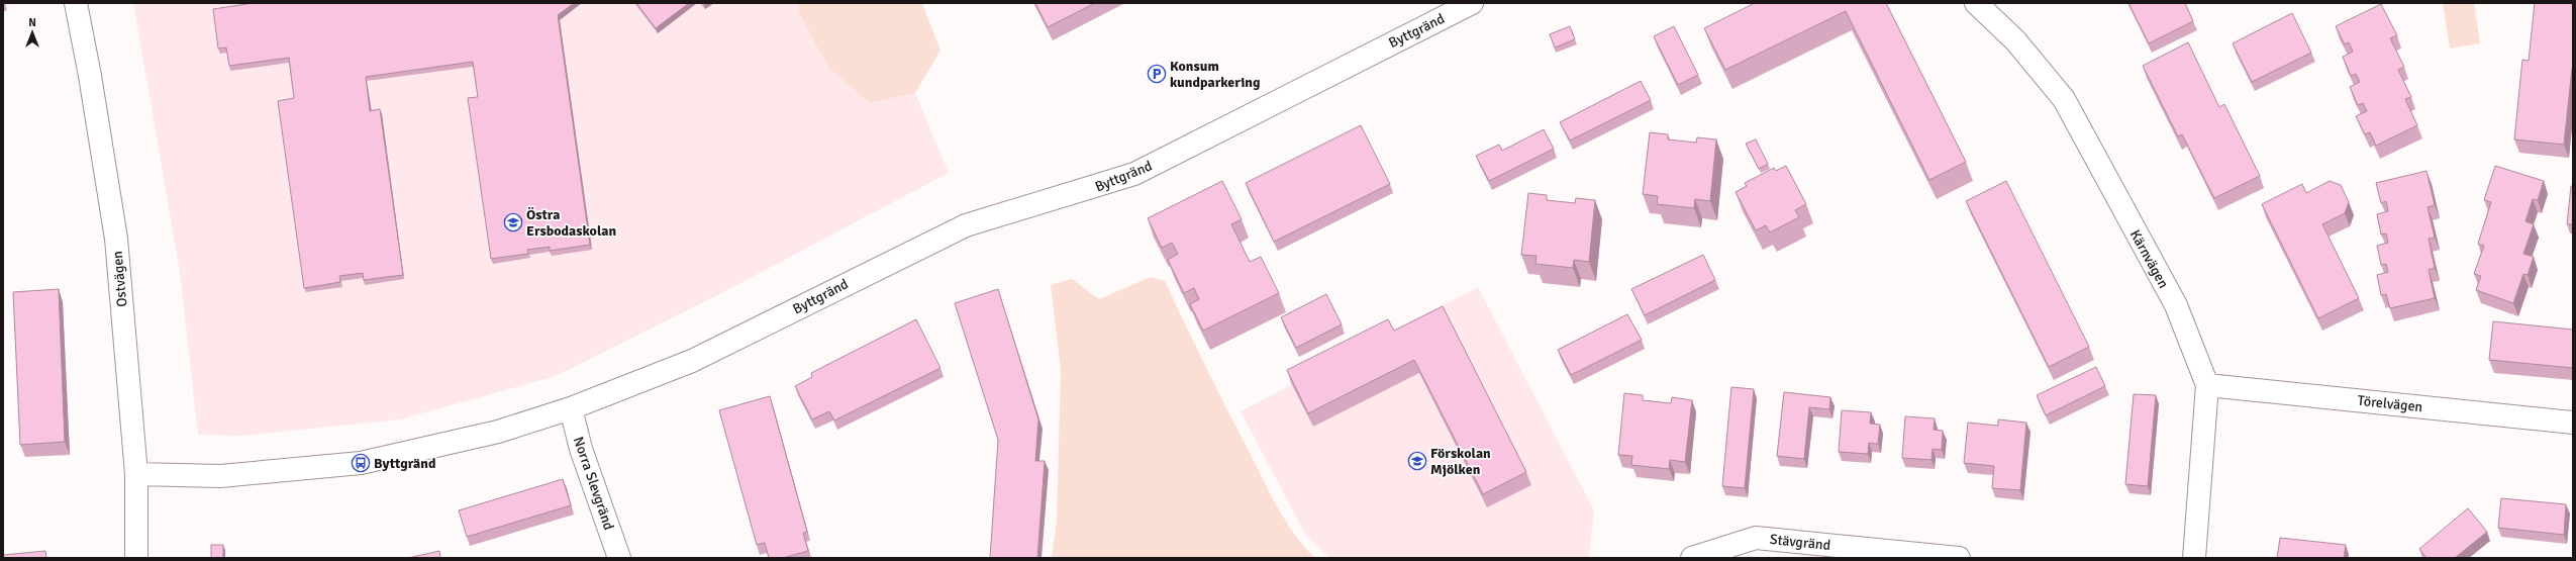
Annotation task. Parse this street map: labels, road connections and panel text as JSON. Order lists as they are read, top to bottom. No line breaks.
{"streets":{"street":["Byttgränd","Kärnvägen","Ostvägen","Törelvägen","Norra Slevgränd","Stävgränd"]},"crossings":[["Byttgränd","Ostvägen"],["Byttgränd","Norra Slevgränd"],["Kärnvägen","Törelvägen"]],"places":{"parking":["Konsum kundparkering"],"school or university":["Östra Ersbodaskolan","Förskolan Mjölken"],"bus stop":["Byttgränd"]},"north":"top"}
